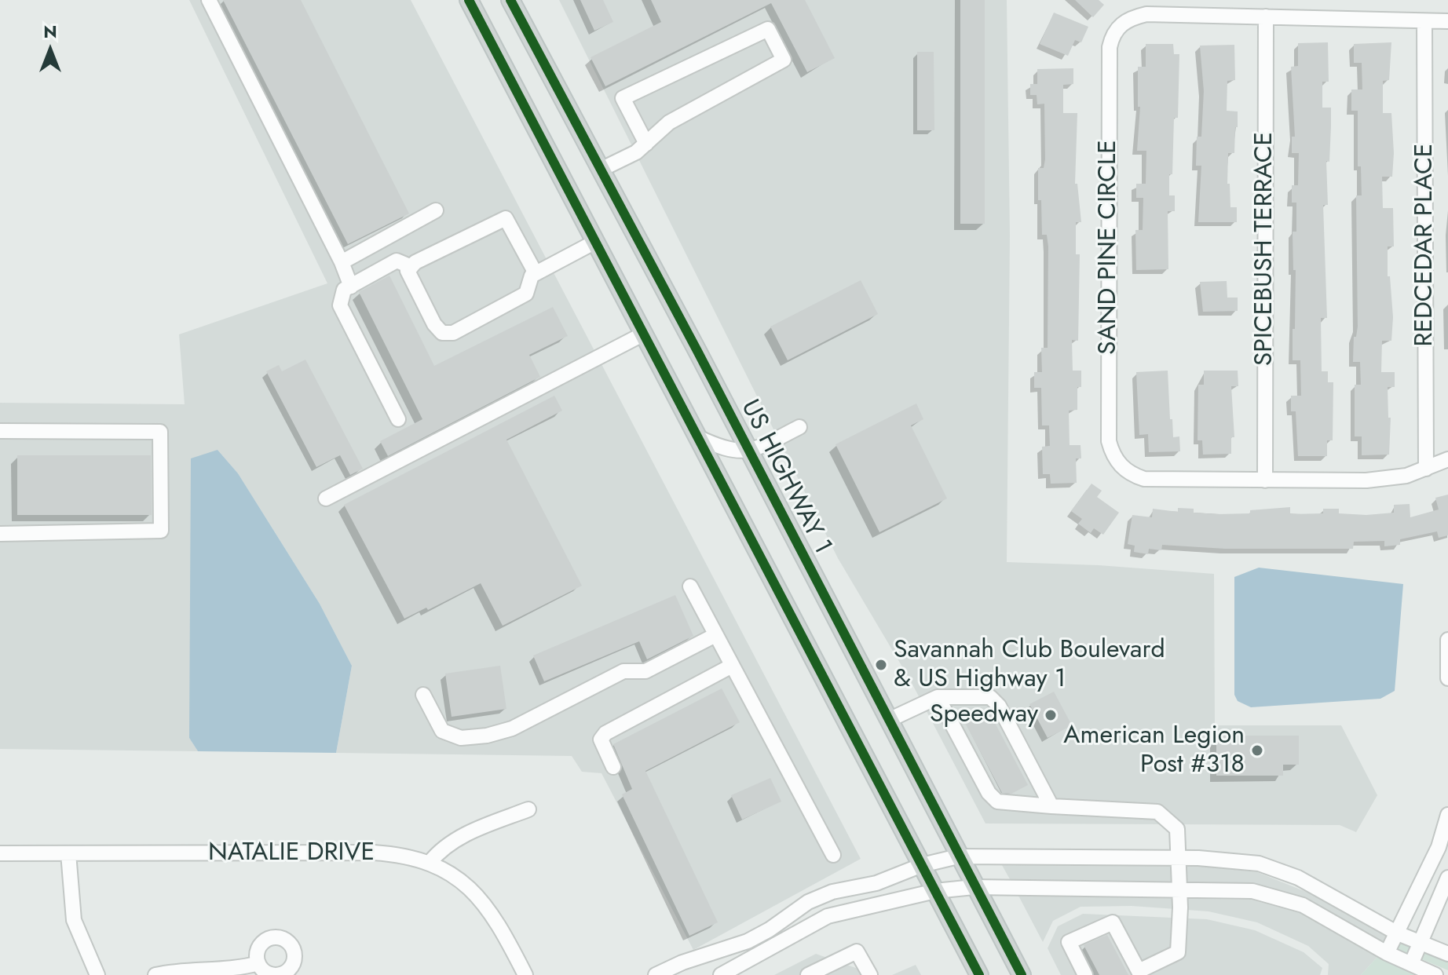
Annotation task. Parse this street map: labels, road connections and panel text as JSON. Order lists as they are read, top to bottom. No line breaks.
{"streets":{"main road":["US HIGHWAY 1"],"street":["REDCEDAR PLACE","SAND PINE CIRCLE","SPICEBUSH TERRACE","NATALIE DRIVE"]},"crossings":[["REDCEDAR PLACE","SAND PINE CIRCLE"],["SAND PINE CIRCLE","SPICEBUSH TERRACE"]],"places":["Savannah Club Boulevard & US Highway 1","Speedway","American Legion Post #318"],"north":"top"}
